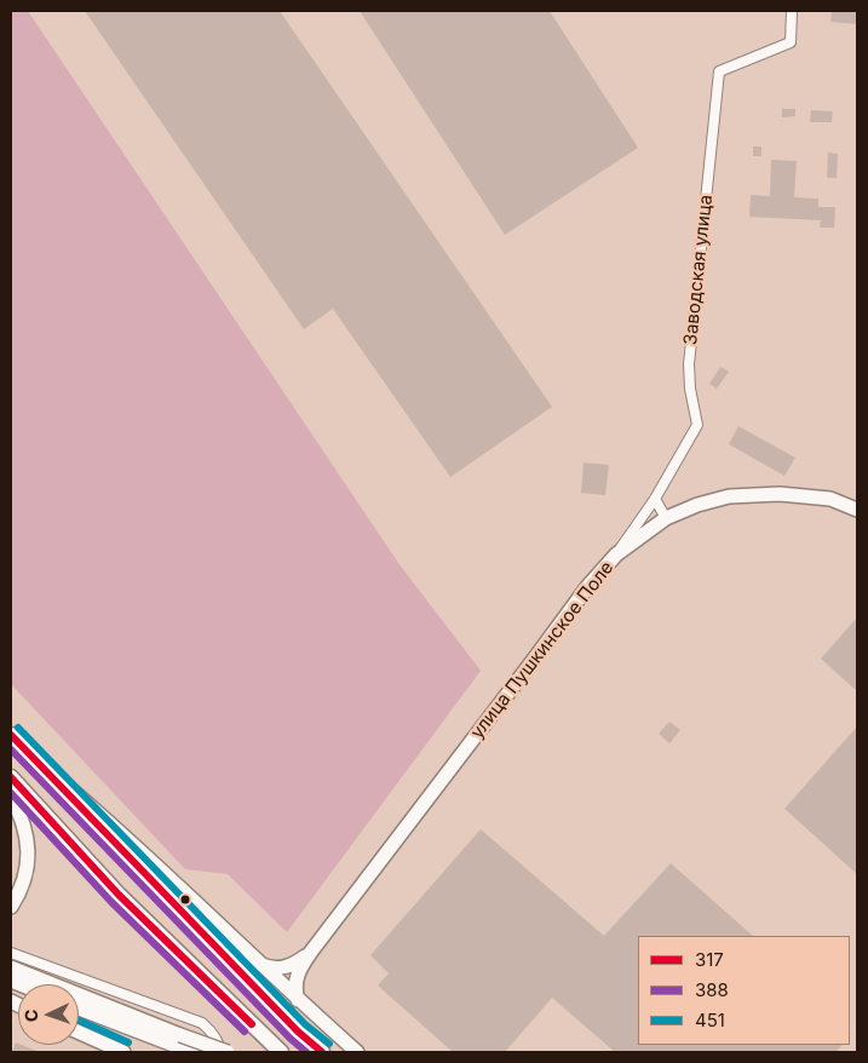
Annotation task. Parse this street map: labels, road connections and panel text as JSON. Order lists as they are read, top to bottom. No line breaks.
{"streets":{"main road":["улица Пушкинское Поле"],"street":["Заводская улица"]},"crossings":[["Заводская улица","улица Пушкинское Поле"]],"lines":["transit line 451","transit line 317","transit line 388"],"legend":["317","388","451"],"north":"left"}
